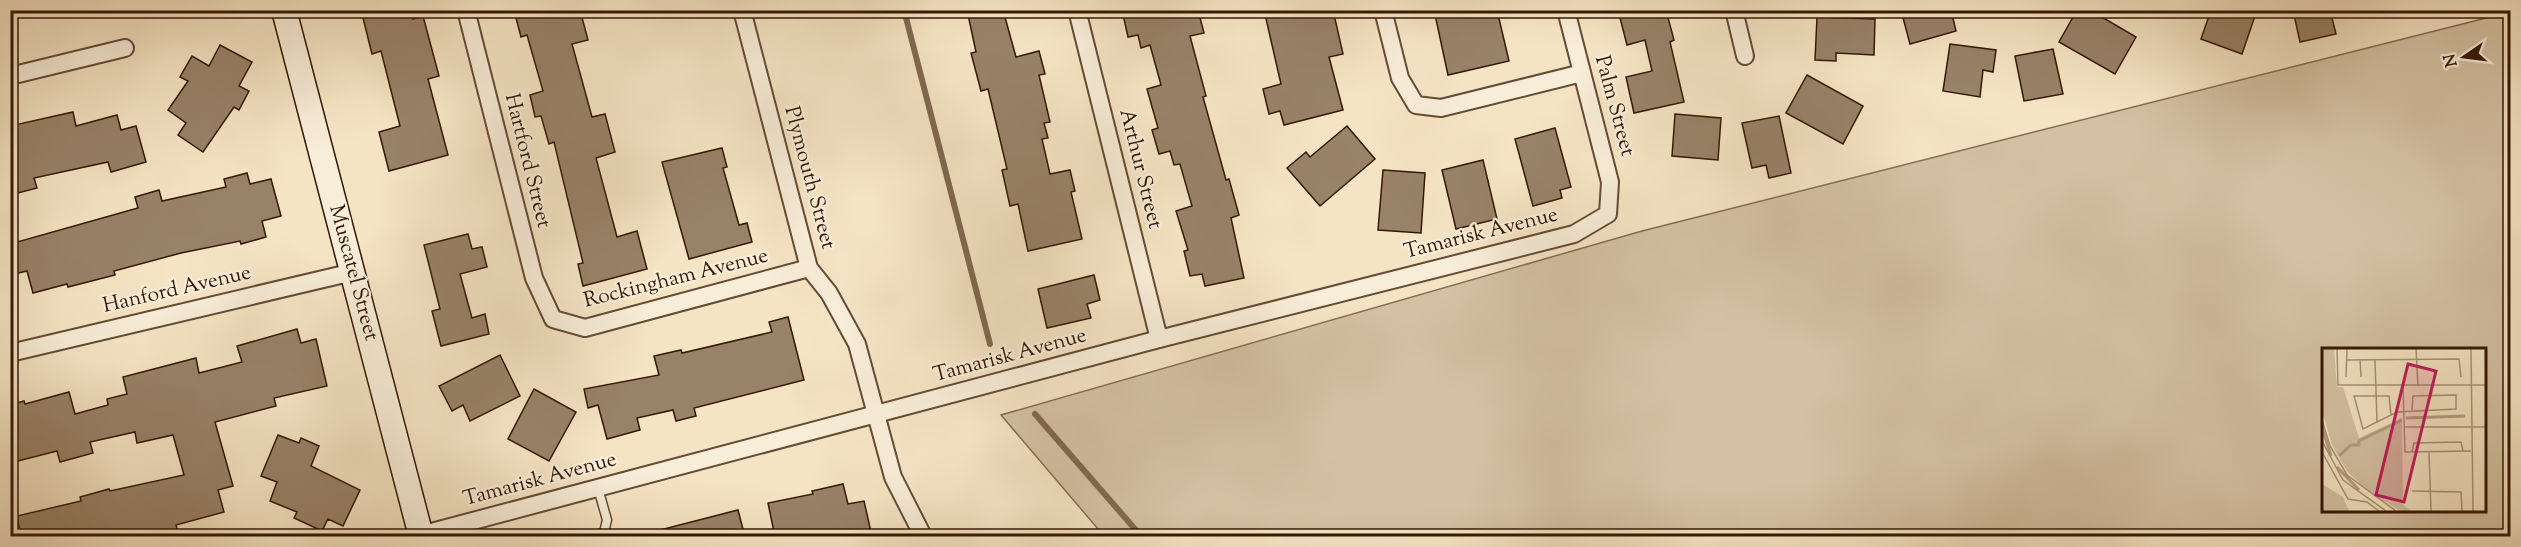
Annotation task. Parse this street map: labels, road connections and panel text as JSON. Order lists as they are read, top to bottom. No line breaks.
{"streets":{"street":["Palm Street","Hartford Street","Arthur Street","Plymouth Street","Tamarisk Avenue","Muscatel Street","Rockingham Avenue","Hanford Avenue"]},"crossings":[["Palm Street","Tamarisk Avenue"],["Hartford Street","Rockingham Avenue"],["Arthur Street","Tamarisk Avenue"],["Plymouth Street","Tamarisk Avenue"],["Plymouth Street","Rockingham Avenue"],["Tamarisk Avenue","Muscatel Street"],["Muscatel Street","Hanford Avenue"]],"north":"left"}
